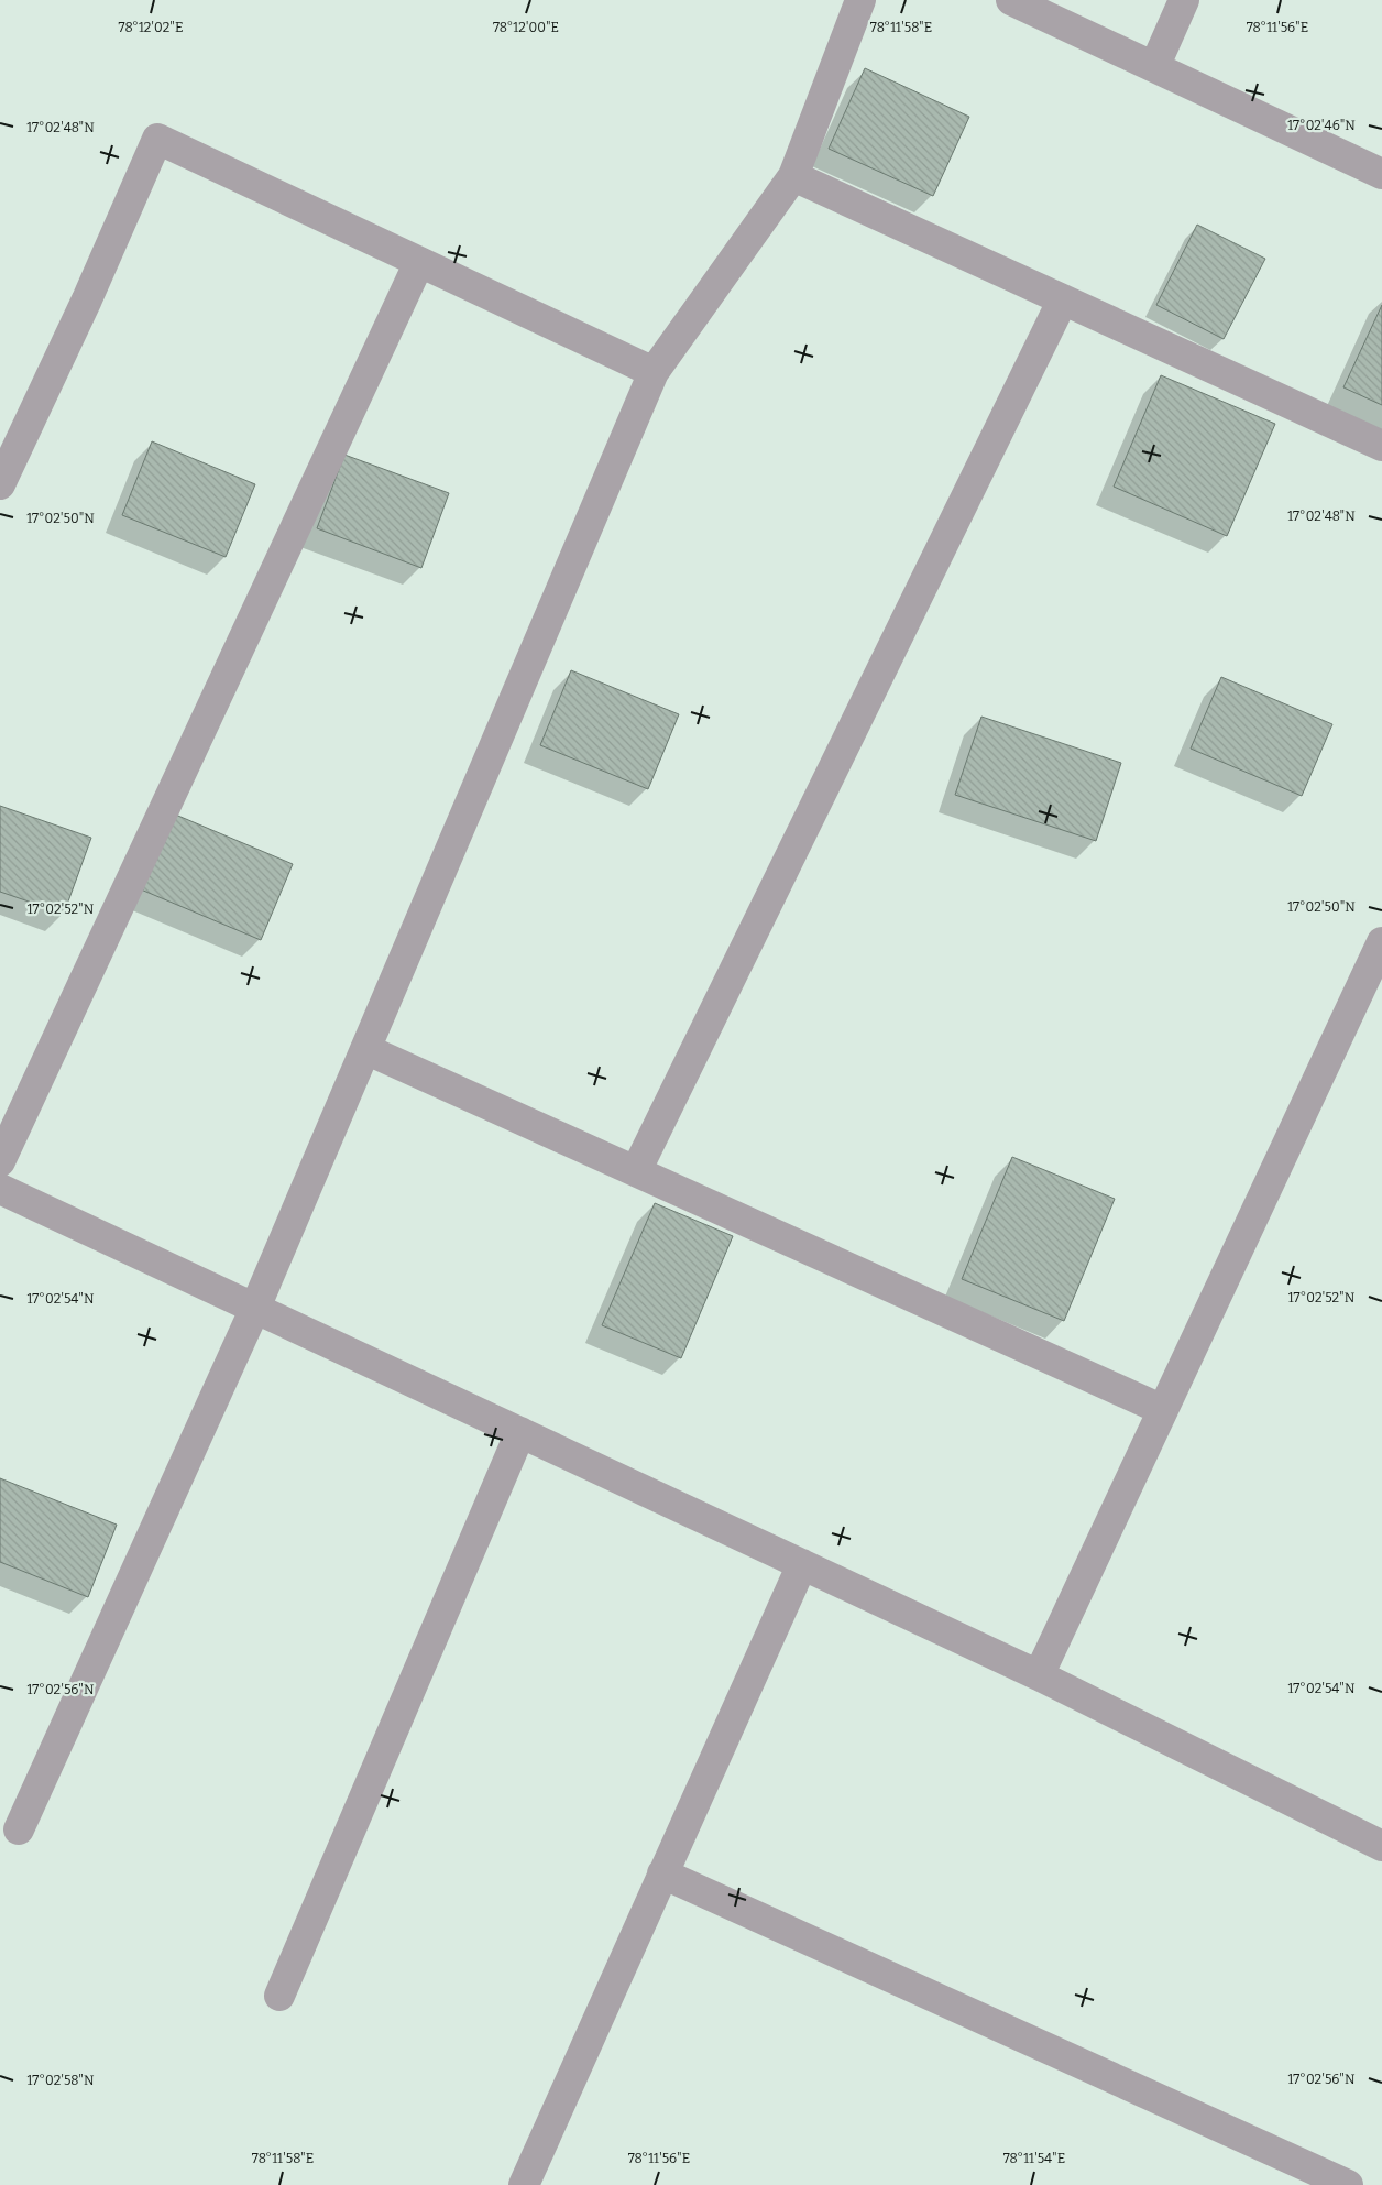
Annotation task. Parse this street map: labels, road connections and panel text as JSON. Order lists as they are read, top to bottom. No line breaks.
{"coordinates":["78°12'02\"E","78°12'00\"E","78°11'58\"E","78°11'56\"E","17°02'46\"N","17°02'48\"N","17°02'50\"N","17°02'52\"N","17°02'54\"N","17°02'56\"N","17°02'58\"N","78°11'54\"E"]}
